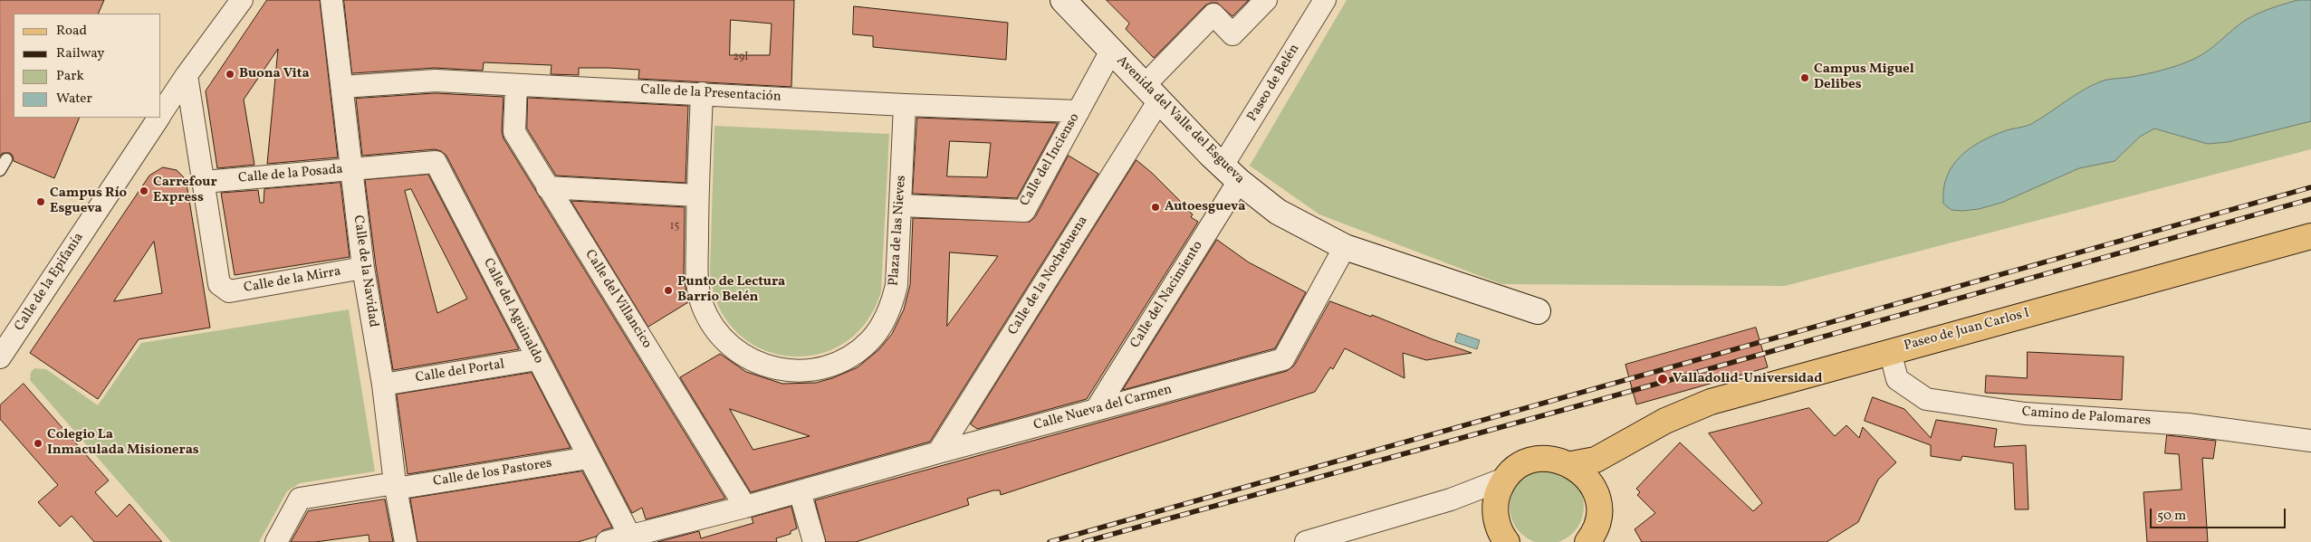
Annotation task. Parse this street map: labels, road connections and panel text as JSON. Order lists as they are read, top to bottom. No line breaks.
{"streets":{"main road":["Paseo de Juan Carlos I"],"street":["Paseo de Belén","Calle de la Presentación","Avenida del Valle del Esgueva","Calle del Incienso","Calle de la Posada","Plaza de las Nieves","Calle de la Navidad","Calle de la Nochebuena","Calle de la Mirra","Calle de la Epifanía","Calle del Nacimiento","Calle del Villancico","Calle del Aguinaldo","Calle del Portal","Calle Nueva del Carmen","Camino de Palomares","Calle de los Pastores"]},"crossings":[["Paseo de Belén","Avenida del Valle del Esgueva"],["Paseo de Belén","Calle del Nacimiento"],["Calle de la Presentación","Calle del Incienso"],["Calle de la Presentación","Plaza de las Nieves"],["Calle de la Presentación","Calle de la Navidad"],["Calle de la Presentación","Calle del Villancico"],["Avenida del Valle del Esgueva","Calle del Incienso"],["Avenida del Valle del Esgueva","Calle de la Nochebuena"],["Avenida del Valle del Esgueva","Calle del Nacimiento"],["Avenida del Valle del Esgueva","Calle Nueva del Carmen"],["Calle del Incienso","Plaza de las Nieves"],["Calle de la Posada","Calle de la Navidad"],["Calle de la Posada","Calle de la Mirra"],["Calle de la Posada","Calle del Aguinaldo"],["Calle de la Navidad","Calle de la Mirra"],["Calle de la Navidad","Calle del Aguinaldo"],["Calle de la Navidad","Calle del Portal"],["Calle de la Navidad","Calle de los Pastores"],["Calle de la Nochebuena","Calle Nueva del Carmen"],["Calle de la Mirra","Calle de la Epifanía"],["Calle del Nacimiento","Calle Nueva del Carmen"],["Calle del Villancico","Calle Nueva del Carmen"],["Calle del Aguinaldo","Calle del Portal"],["Calle del Aguinaldo","Calle Nueva del Carmen"],["Calle del Aguinaldo","Calle de los Pastores"],["Paseo de Juan Carlos I","Camino de Palomares"]],"places":["Buona Vita","Campus Miguel Delibes","Carrefour Express","Campus Río Esgueva","Autoesgueva","Punto de Lectura Barrio Belén","Valladolid-Universidad","Colegio La Inmaculada Misioneras"],"house_numbers":["29I","15"],"legend":["Road","Railway","Park","Water"],"scale_bar":"50 m"}
